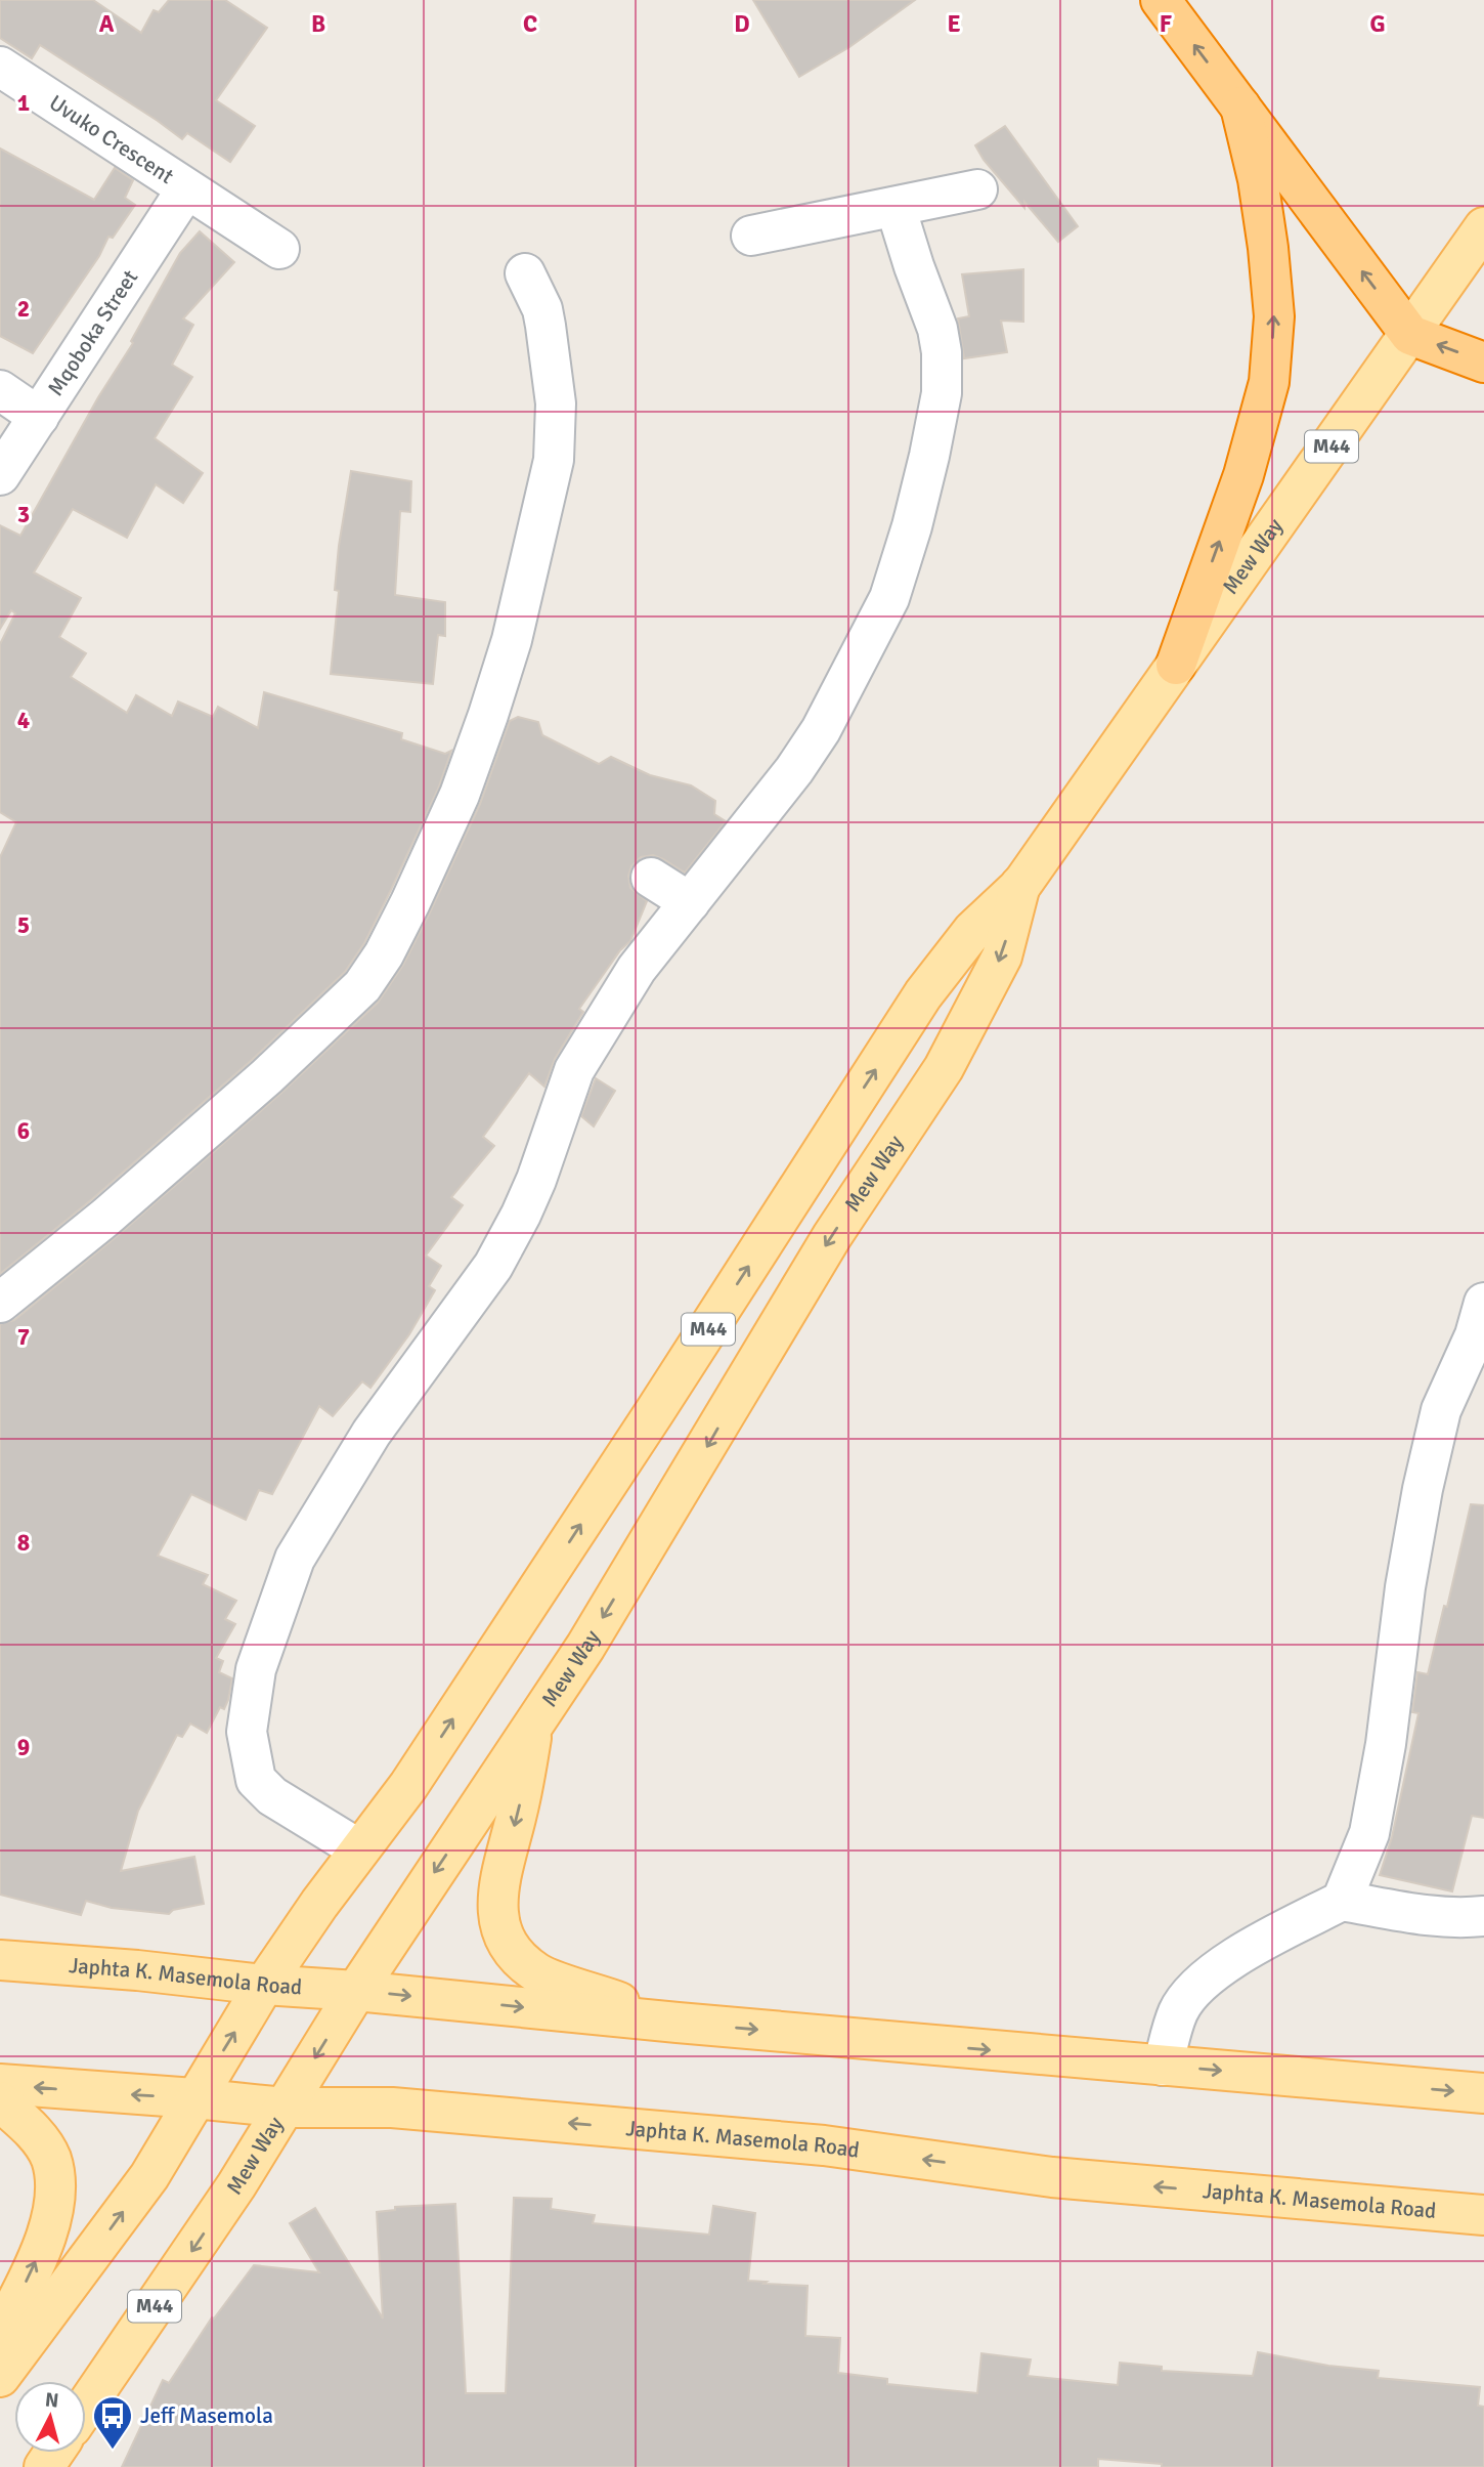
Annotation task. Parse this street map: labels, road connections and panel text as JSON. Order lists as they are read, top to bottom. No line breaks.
{"streets":{"main road":["M44","Mew Way","Japhta K. Masemola Road"],"street":["Uvuko Crescent","Mqoboka Street"]},"crossings":[["Uvuko Crescent","Mqoboka Street"],["Mew Way","Japhta K. Masemola Road"]],"places":{"bus stop":["Jeff Masemola"]},"north":"top","grid":{"columns":["A","B","C","D","E","F","G"],"rows":["1","2","3","4","5","6","7","8","9"]}}
